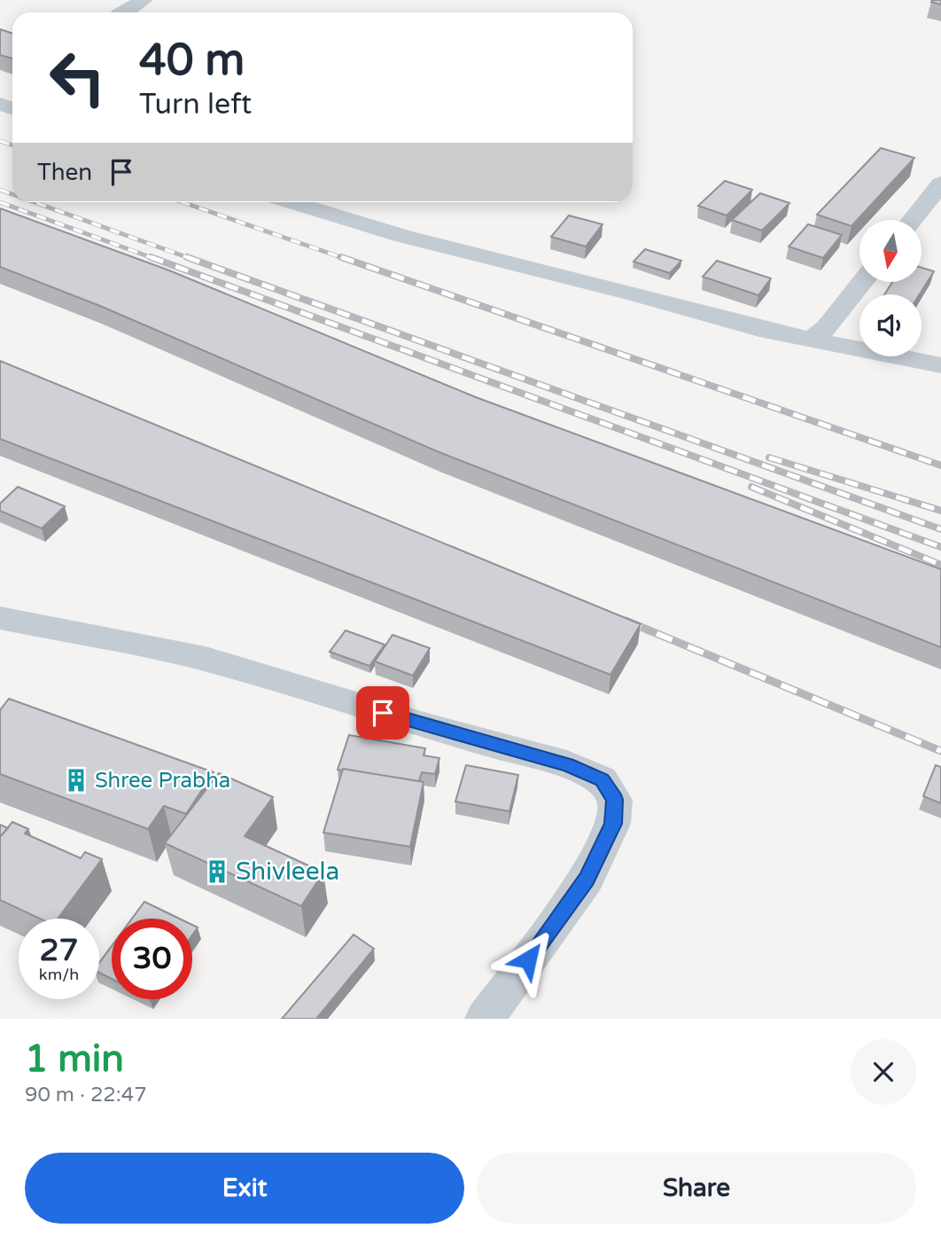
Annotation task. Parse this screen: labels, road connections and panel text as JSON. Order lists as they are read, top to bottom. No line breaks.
{"places":{"building":["Shree Prabha","Shivleela"]},"north":"bottom","page":{"turn":["40 m","Turn left"],"then":"Then","speed":"27 km/h","limit":"30","heading":["1 min","90 m · 22:47"],"buttons":["Exit","Share"]}}
